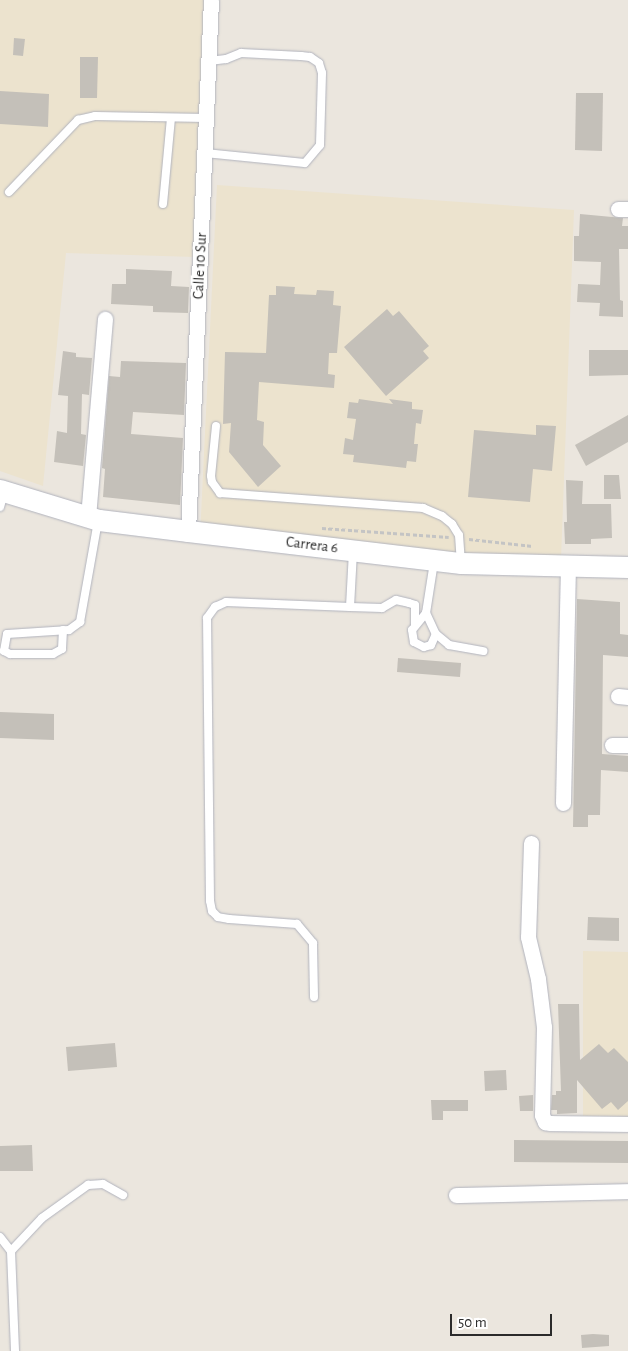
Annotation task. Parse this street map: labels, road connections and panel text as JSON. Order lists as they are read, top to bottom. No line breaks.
{"streets":{"main road":["Carrera 6"],"street":["Calle 10 Sur"]},"crossings":[["Calle 10 Sur","Carrera 6"]],"scale_bar":"50 m"}
